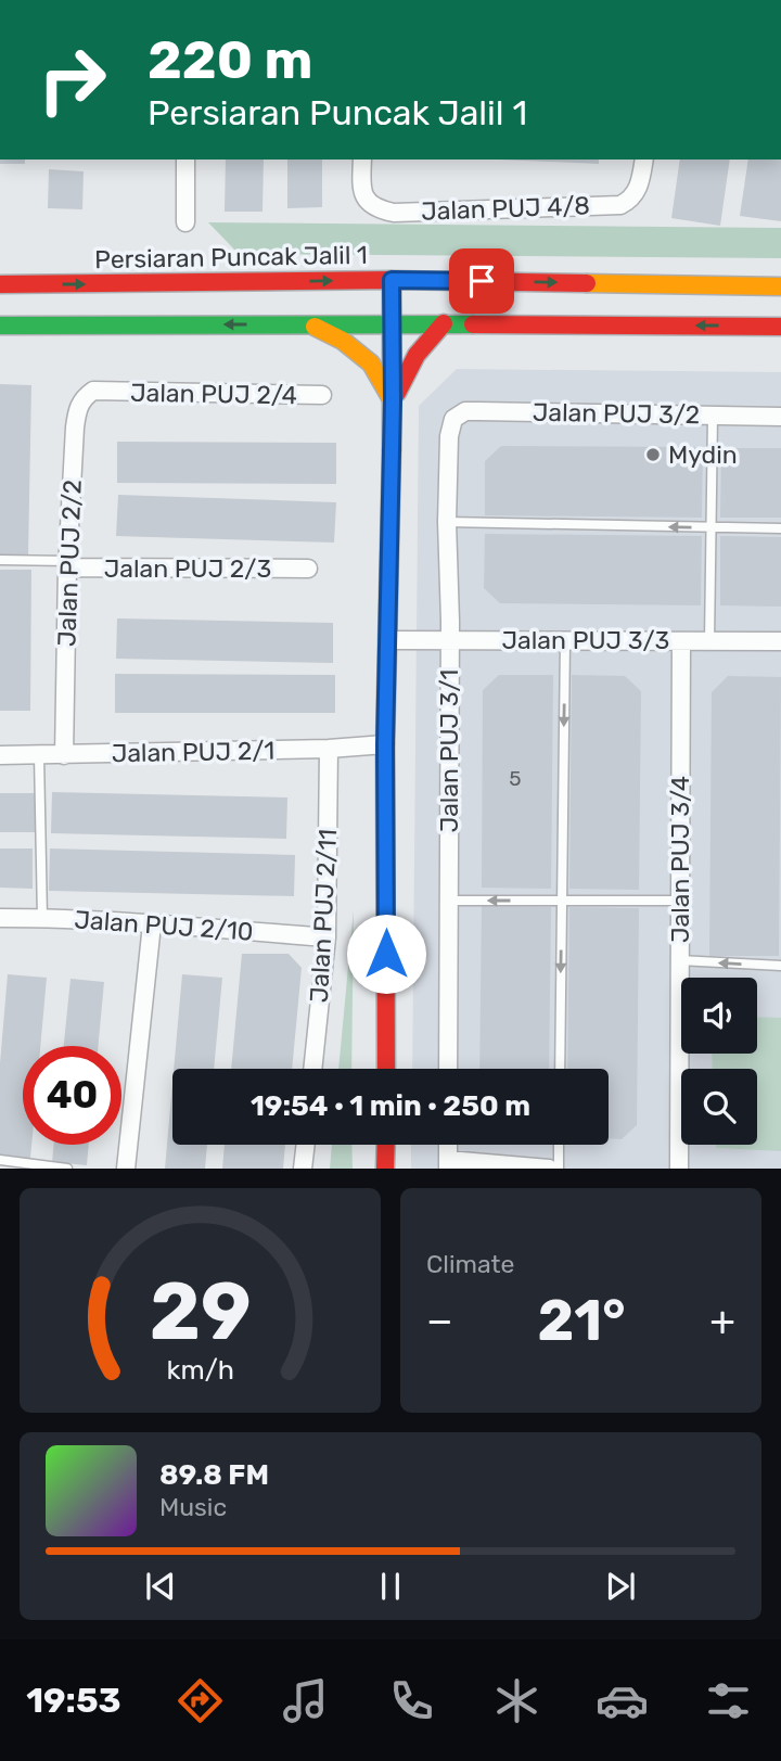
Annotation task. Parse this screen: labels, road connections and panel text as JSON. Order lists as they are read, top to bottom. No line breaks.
{"streets":{"main road":["Persiaran Puncak Jalil 1"],"street":["Jalan PUJ 4/8","Jalan PUJ 2/4","Jalan PUJ 3/2","Jalan PUJ 2/2","Jalan PUJ 2/3","Jalan PUJ 3/3","Jalan PUJ 3/1","Jalan PUJ 2/1","Jalan PUJ 3/4","Jalan PUJ 2/11","Jalan PUJ 2/10"]},"crossings":[["Jalan PUJ 2/4","Jalan PUJ 2/2"],["Jalan PUJ 3/2","Jalan PUJ 3/1"],["Jalan PUJ 2/2","Jalan PUJ 2/3"],["Jalan PUJ 2/2","Jalan PUJ 2/1"],["Jalan PUJ 3/3","Jalan PUJ 3/1"],["Jalan PUJ 3/3","Jalan PUJ 3/4"],["Jalan PUJ 2/1","Jalan PUJ 2/11"],["Jalan PUJ 2/11","Jalan PUJ 2/10"]],"places":["Mydin"],"house_numbers":["5"],"page":{"turn":["220 m","Persiaran Puncak Jalil 1"],"limit":"40","trip":"19:54 · 1 min · 250 m","tile":"Climate","heat":["−","21°","+"],"song":["89.8 FM","Music"],"tabs":"19:53","gauge":["29","km/h"]}}
